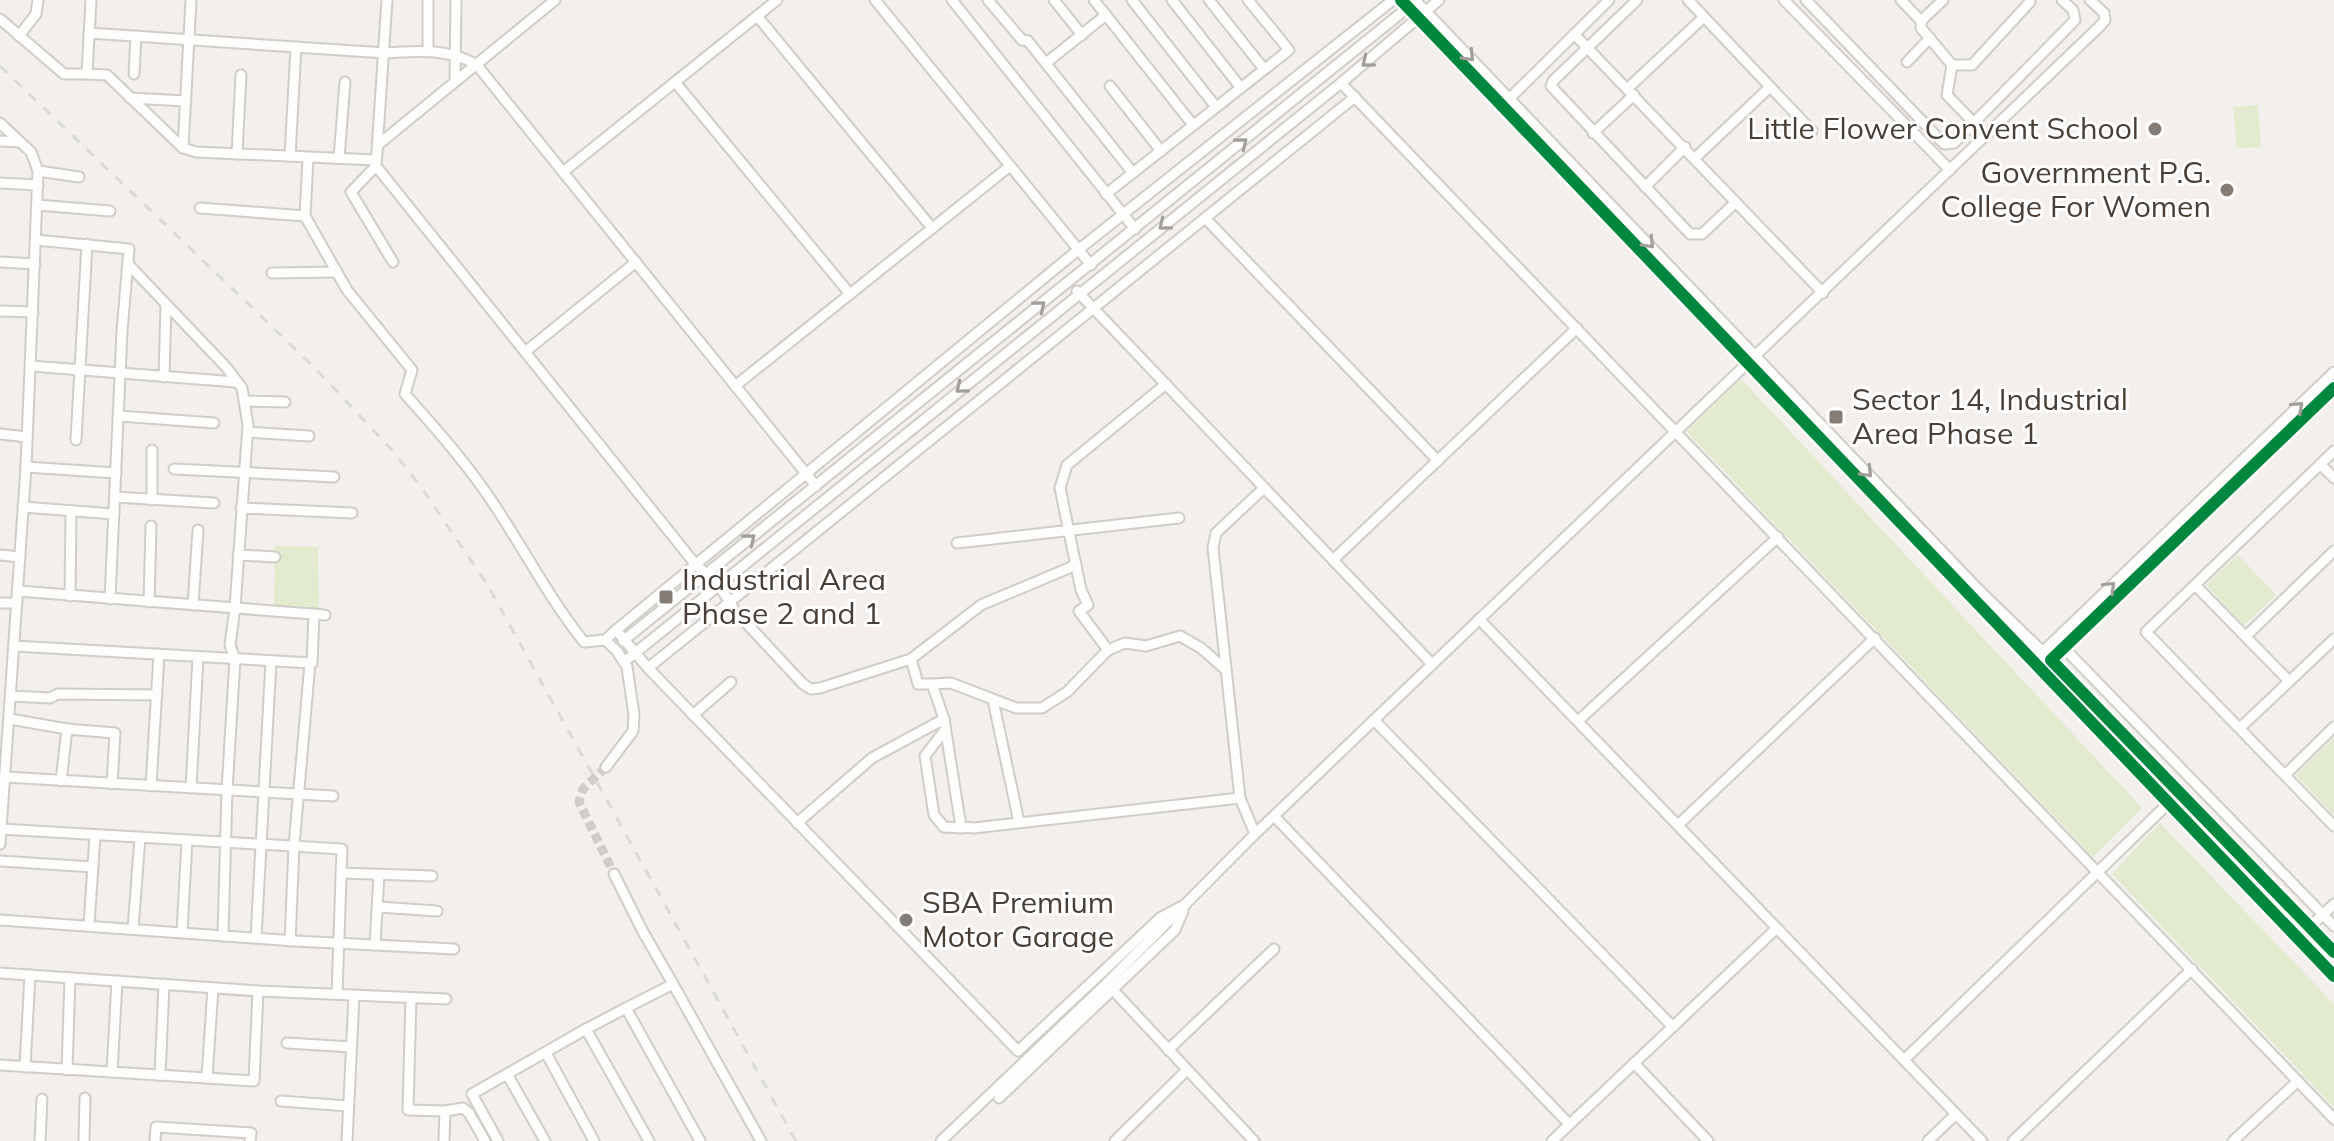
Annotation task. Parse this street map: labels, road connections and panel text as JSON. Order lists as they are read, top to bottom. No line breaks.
{"places":{"other":["Little Flower Convent School","Government P.G. College For Women","SBA Premium Motor Garage"],"transit":["Sector 14, Industrial Area Phase 1","Industrial Area Phase 2 and 1"]}}
